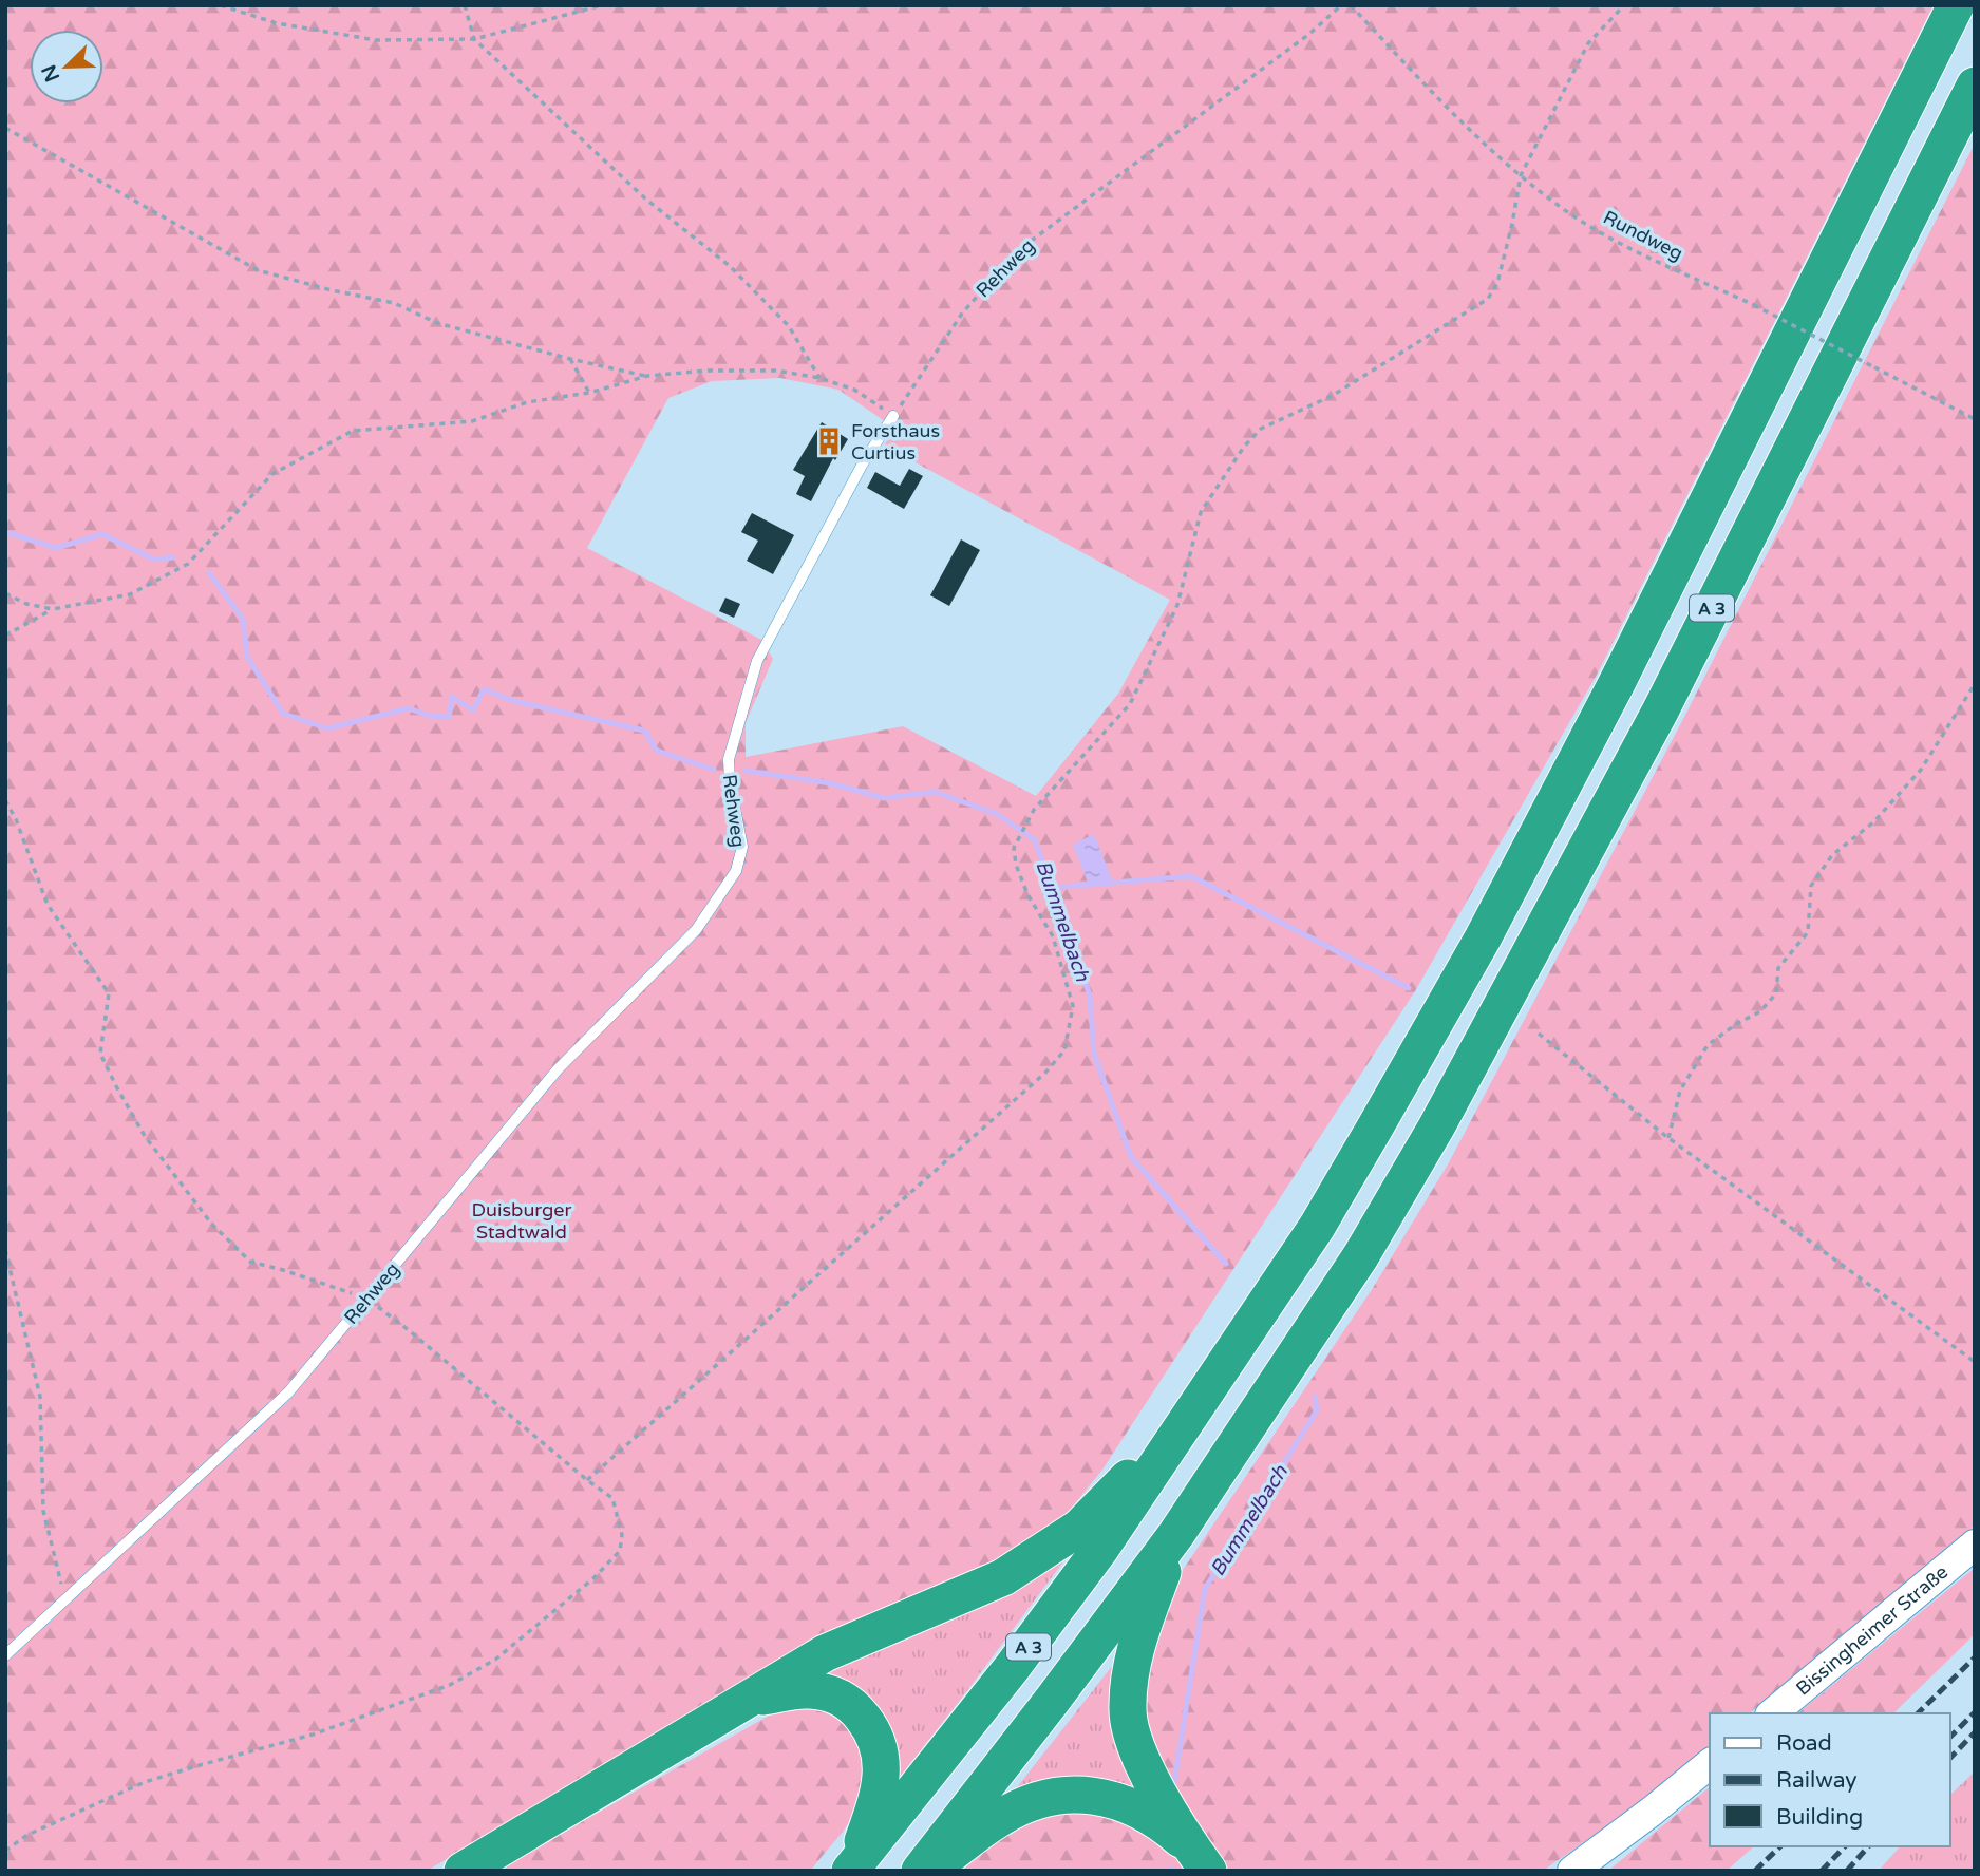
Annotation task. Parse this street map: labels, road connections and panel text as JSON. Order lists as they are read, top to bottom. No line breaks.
{"streets":{"highway":["A 3"],"main road":["Bissingheimer Straße"],"lane":["Rehweg"],"path":["Rundweg"]},"water":["Bummelbach"],"parks":["Duisburger Stadtwald"],"places":{"building":["Forsthaus Curtius"]},"legend":["Road","Railway","Building"],"north":"bottom left"}
